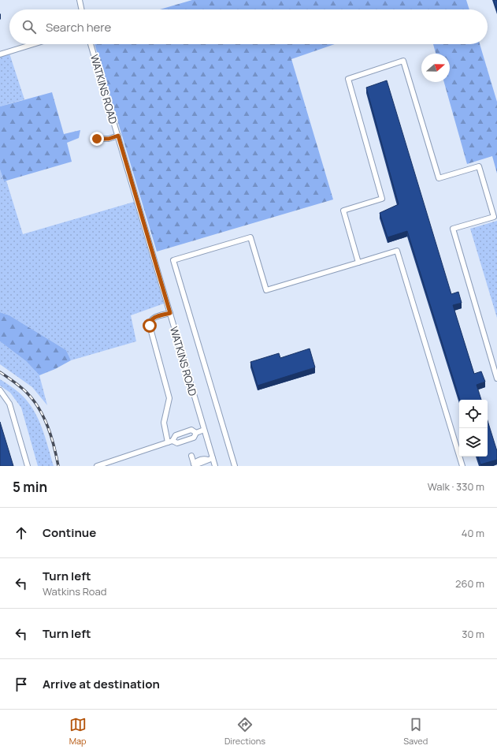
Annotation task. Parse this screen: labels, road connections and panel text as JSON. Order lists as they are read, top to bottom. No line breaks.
{"streets":{"street":["WATKINS ROAD"]},"north":"right","page":{"search":"Search here","heading":["5 min","Walk · 330 m"],"list":[["Continue","40 m"],["Turn left","Watkins Road","260 m"],["Turn left","30 m"],"Arrive at destination"],"nav":["Map","Directions","Saved"]}}
